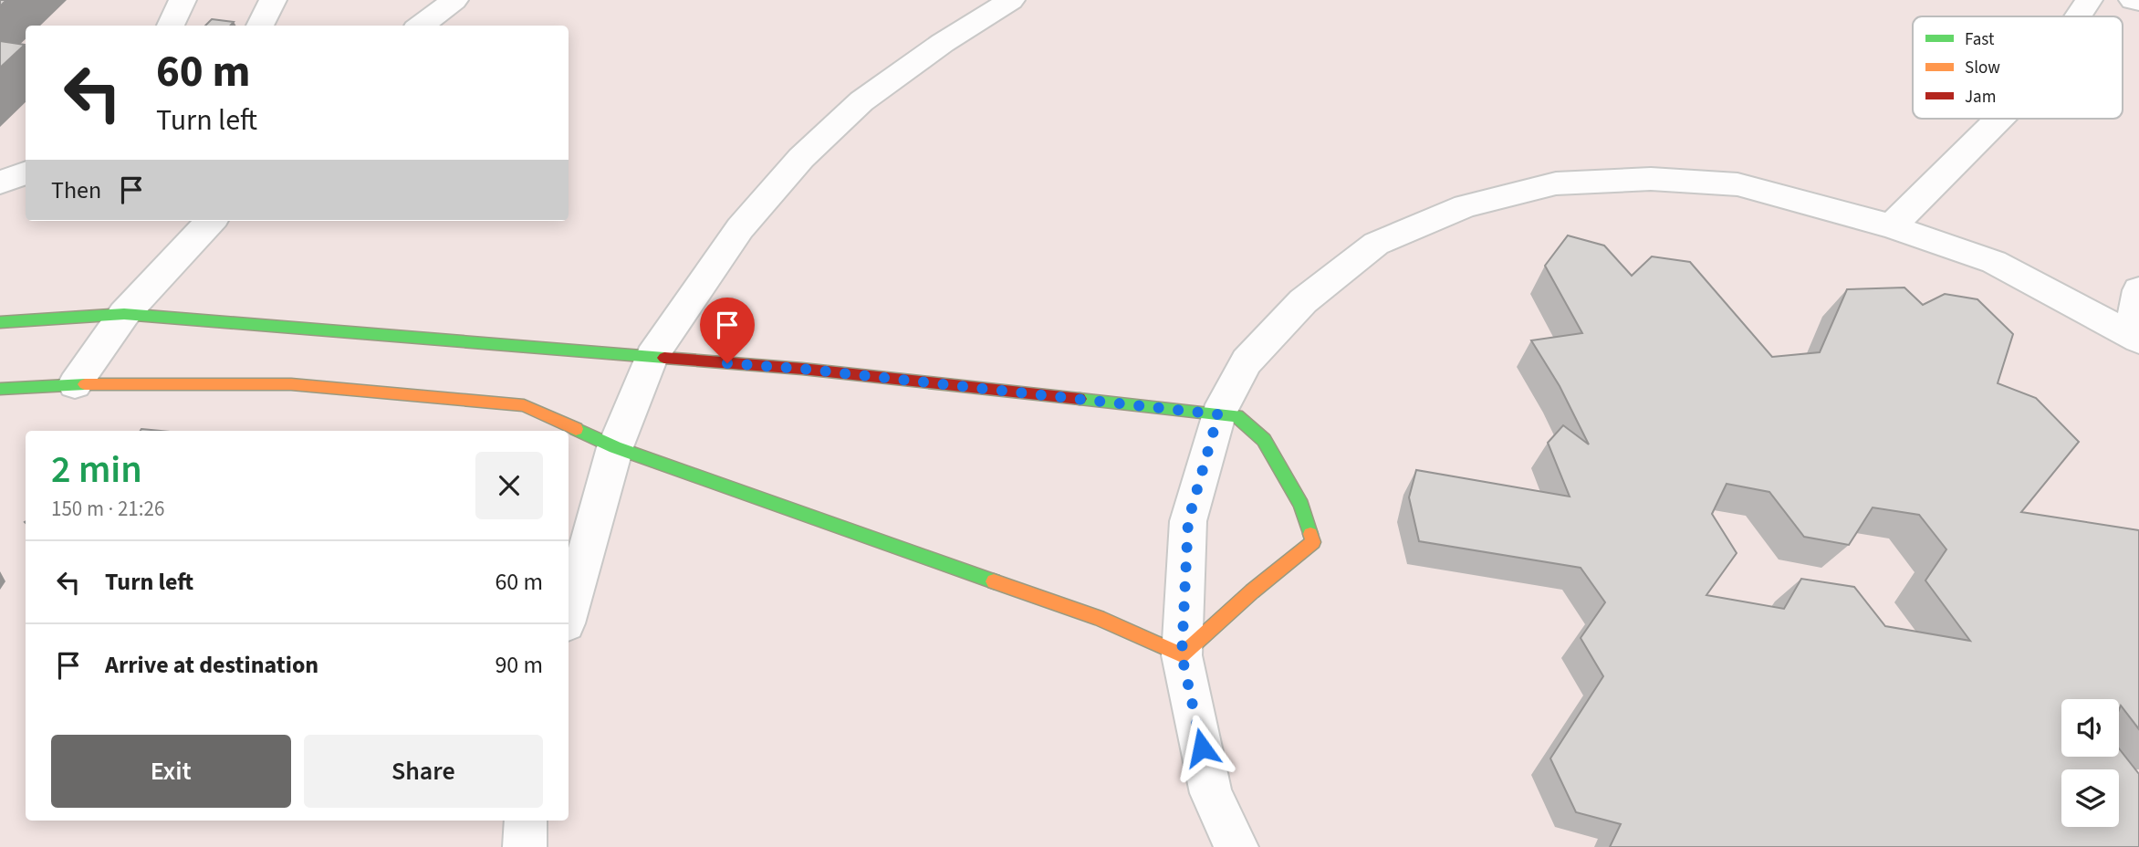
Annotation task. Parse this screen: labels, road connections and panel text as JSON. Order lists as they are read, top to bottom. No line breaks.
{"legend":["Fast","Slow","Jam"],"page":{"turn":["60 m","Turn left"],"then":"Then","heading":["2 min","150 m · 21:26"],"list":[{"name":"Turn left","value":"60 m"},{"name":"Arrive at destination","value":"90 m"}],"buttons":["Exit","Share"]}}
